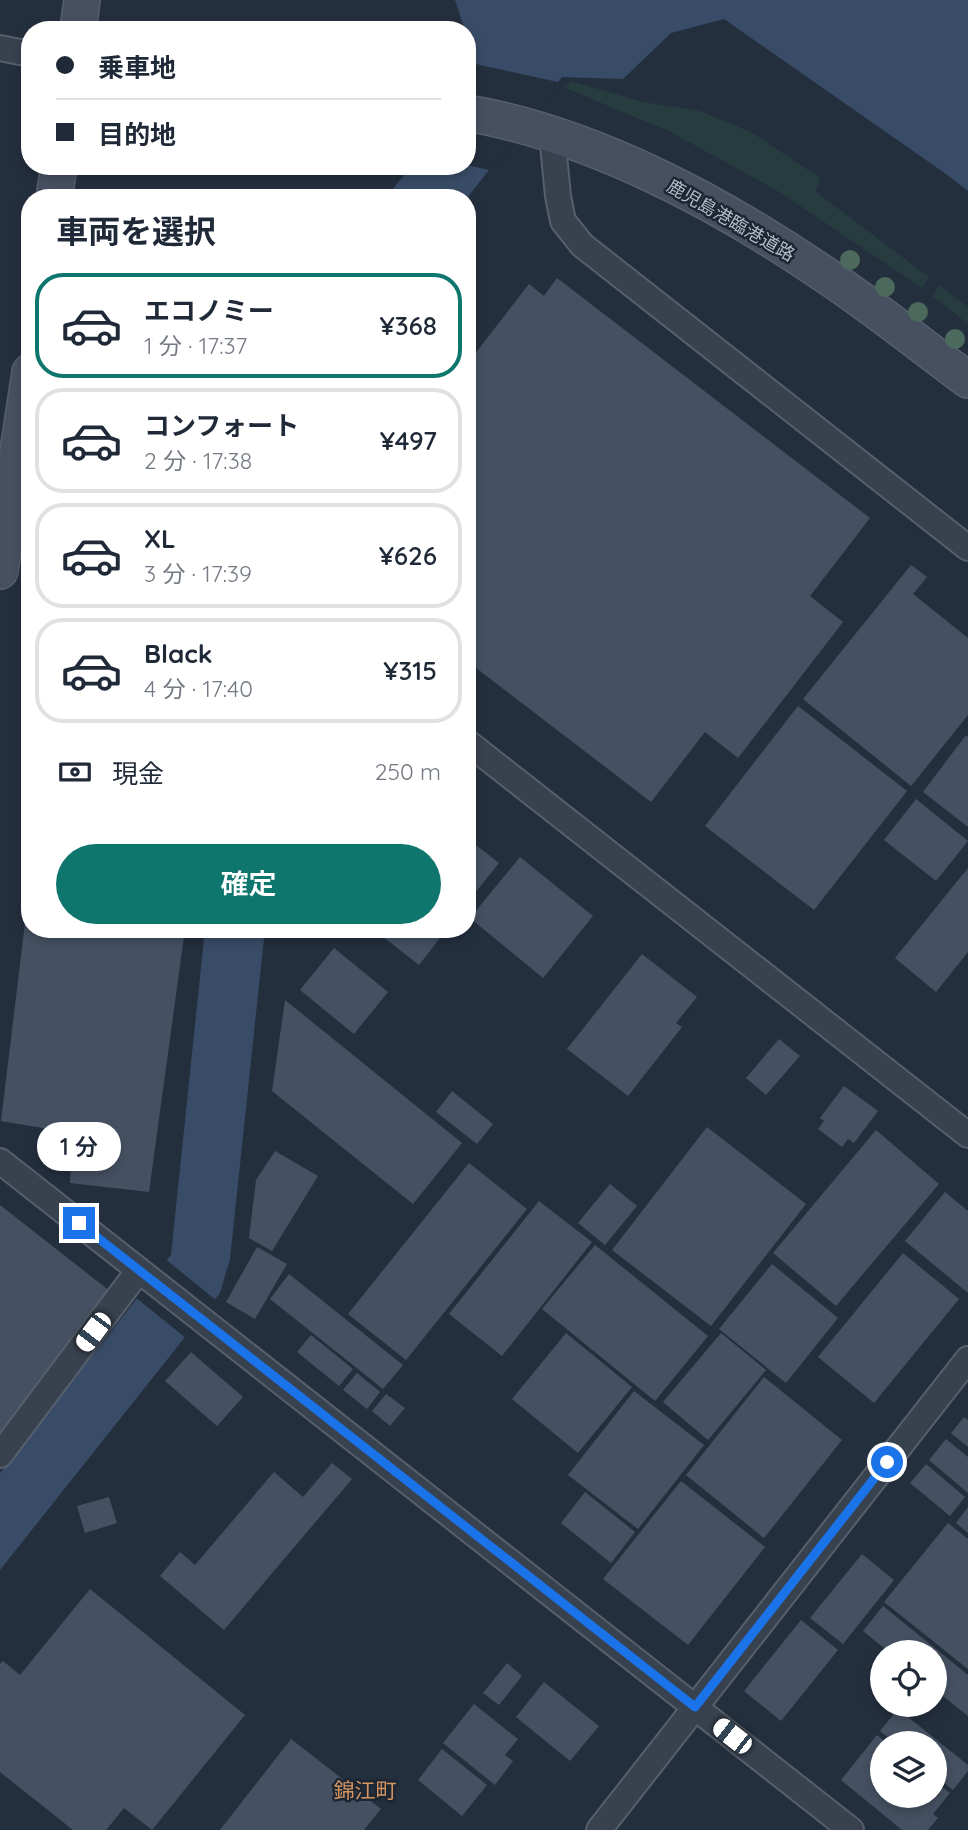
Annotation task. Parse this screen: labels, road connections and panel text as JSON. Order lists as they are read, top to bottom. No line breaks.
{"streets":{"street":["鹿児島港臨港道路"]},"districts":["錦江町"],"page":{"banner":["乗車地","目的地"],"heading":"車両を選択","list":[{"name":"エコノミー","note":"1 分 · 17:37","value":"¥368"},{"name":"コンフォート","note":"2 分 · 17:38","value":"¥497"},{"name":"XL","note":"3 分 · 17:39","value":"¥626"},{"name":"Black","note":"4 分 · 17:40","value":"¥315"}],"pay":["現金","250 m"],"buttons":"確定","bubble":"1 分"}}
